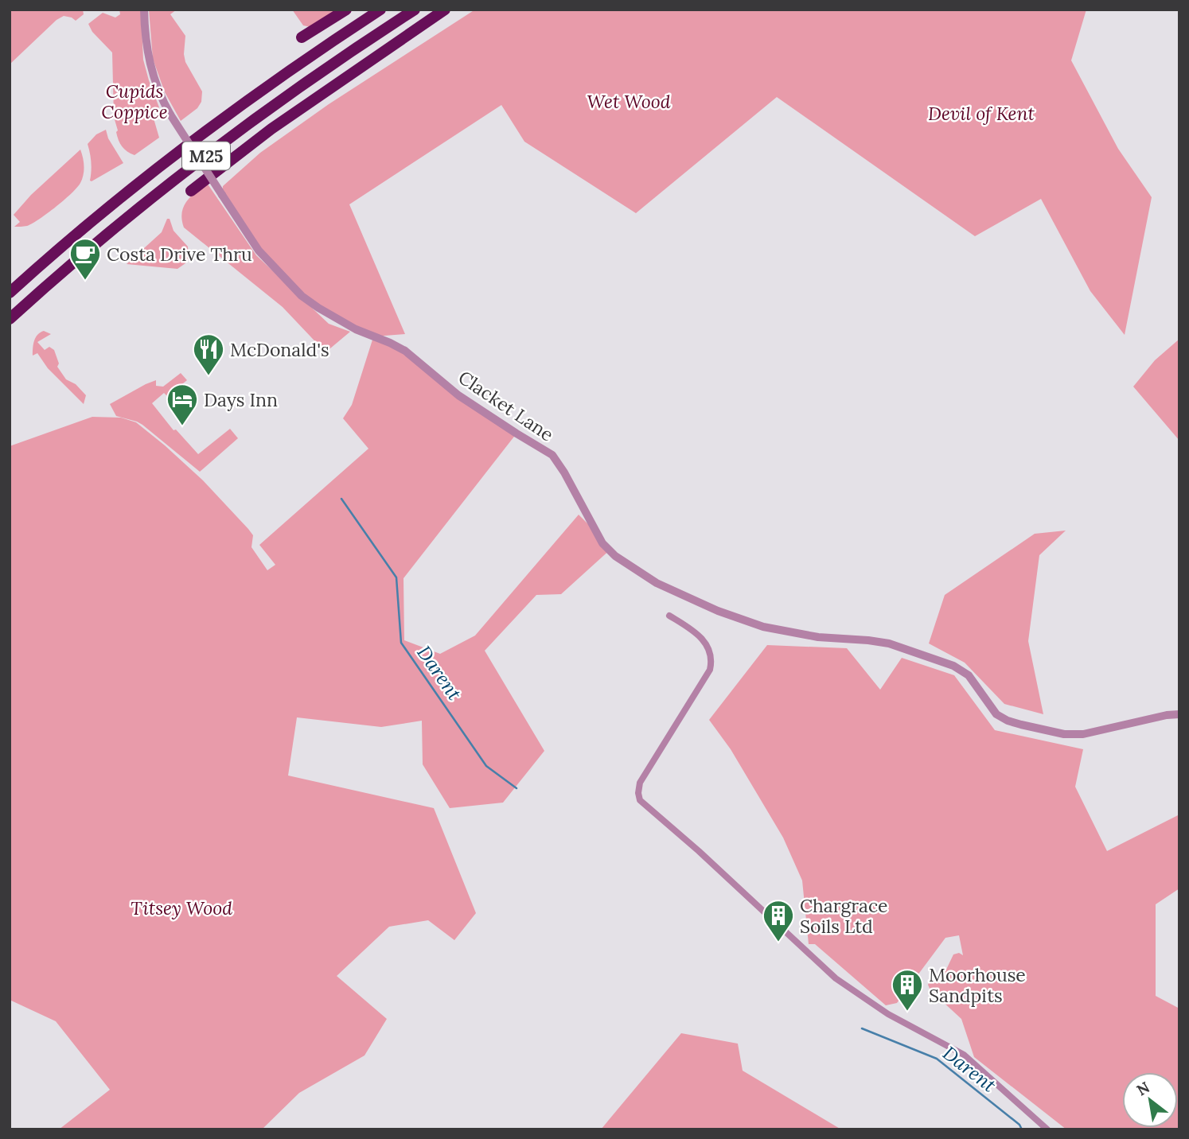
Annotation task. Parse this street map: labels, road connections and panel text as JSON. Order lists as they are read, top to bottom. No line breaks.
{"streets":{"highway":["M25"],"street":["Clacket Lane"]},"water":["Darent"],"parks":["Cupids Coppice","Wet Wood","Devil of Kent","Titsey Wood"],"places":{"cafe":["Costa Drive Thru"],"restaurant":["McDonald's"],"hotel":["Days Inn"],"building":["Chargrace Soils Ltd","Moorhouse Sandpits"]},"north":"top left"}
